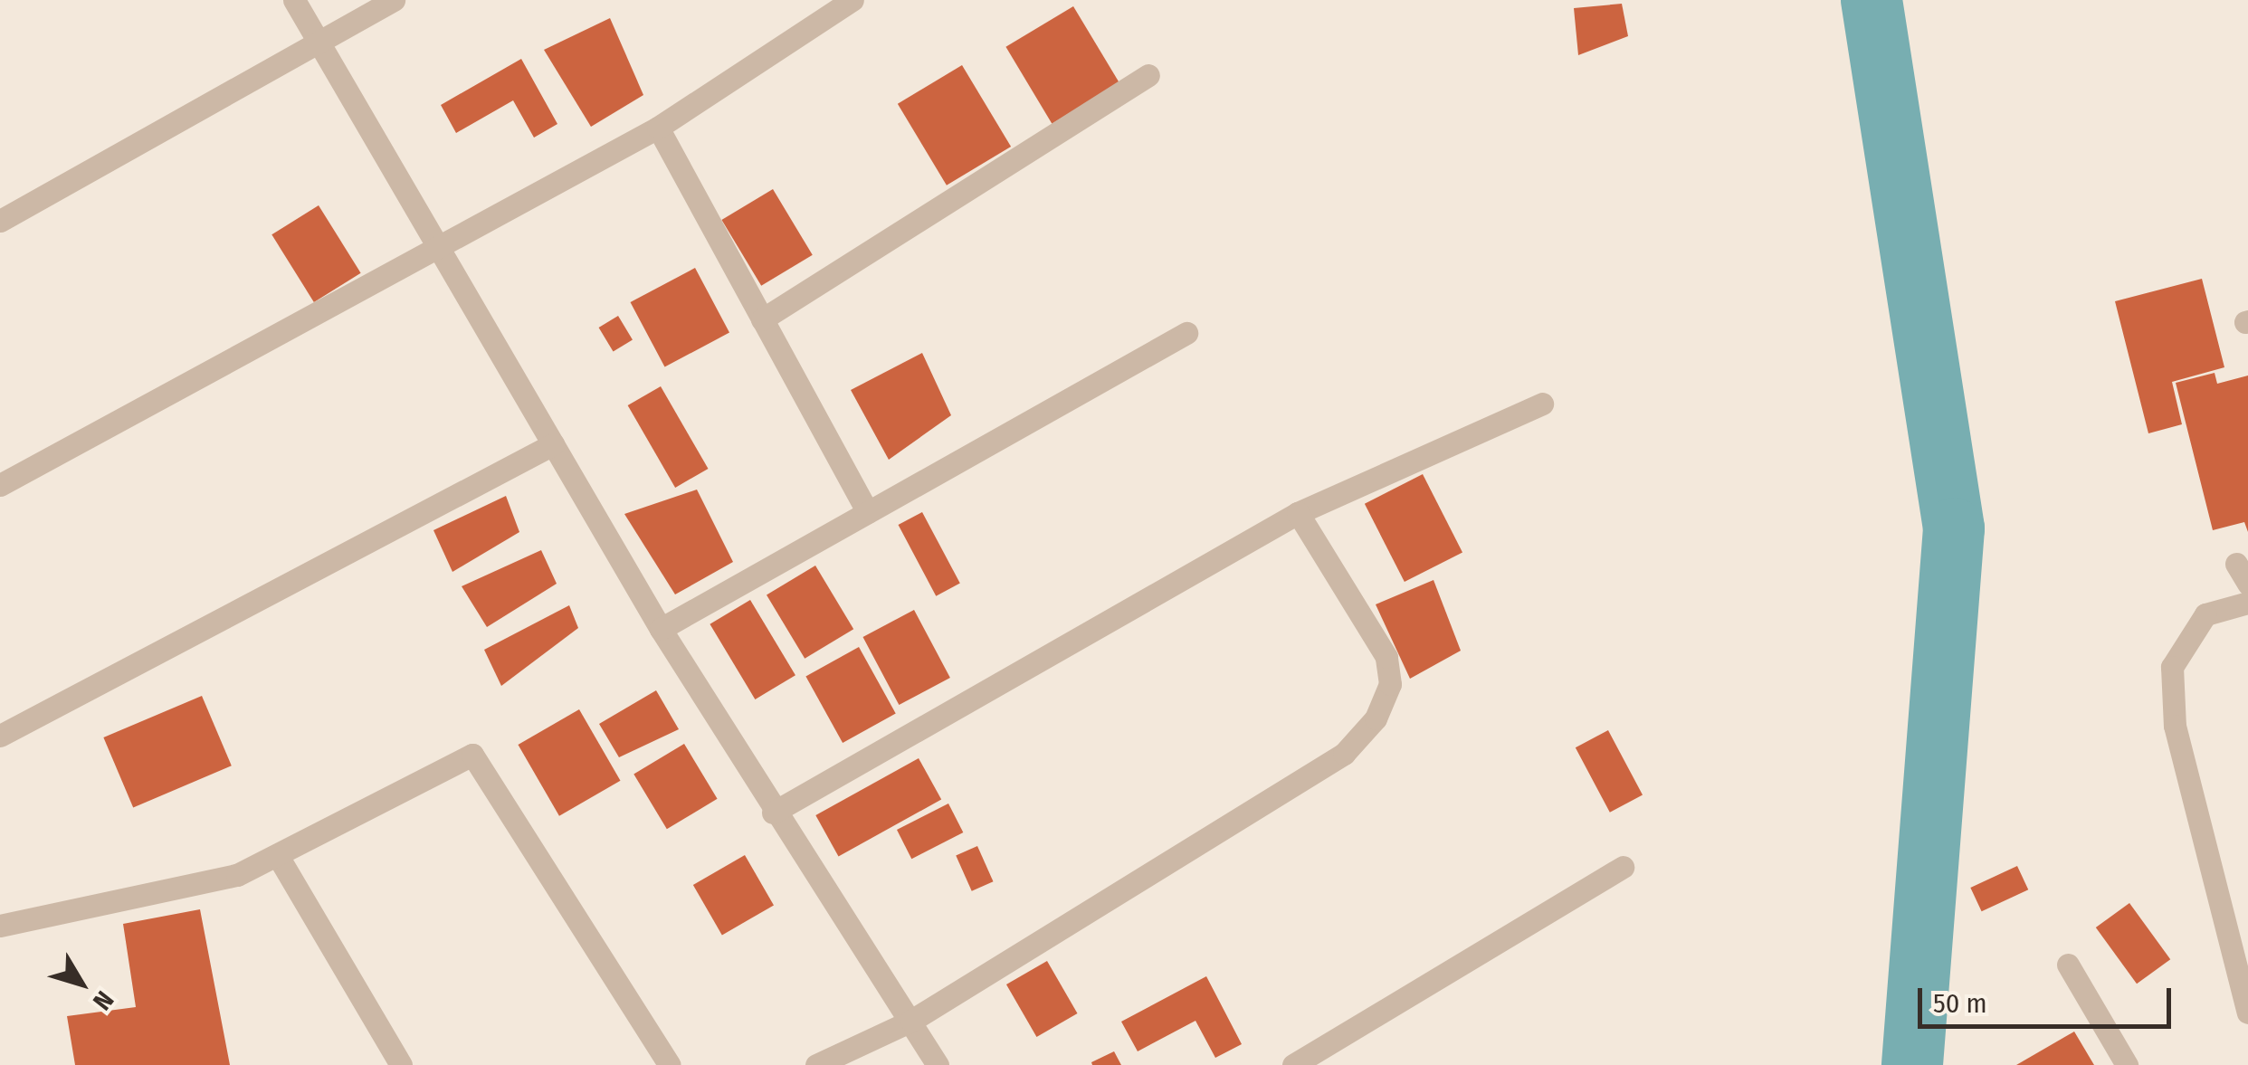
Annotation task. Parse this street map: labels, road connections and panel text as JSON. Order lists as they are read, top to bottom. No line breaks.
{"scale_bar":"50 m","north":"bottom right"}
